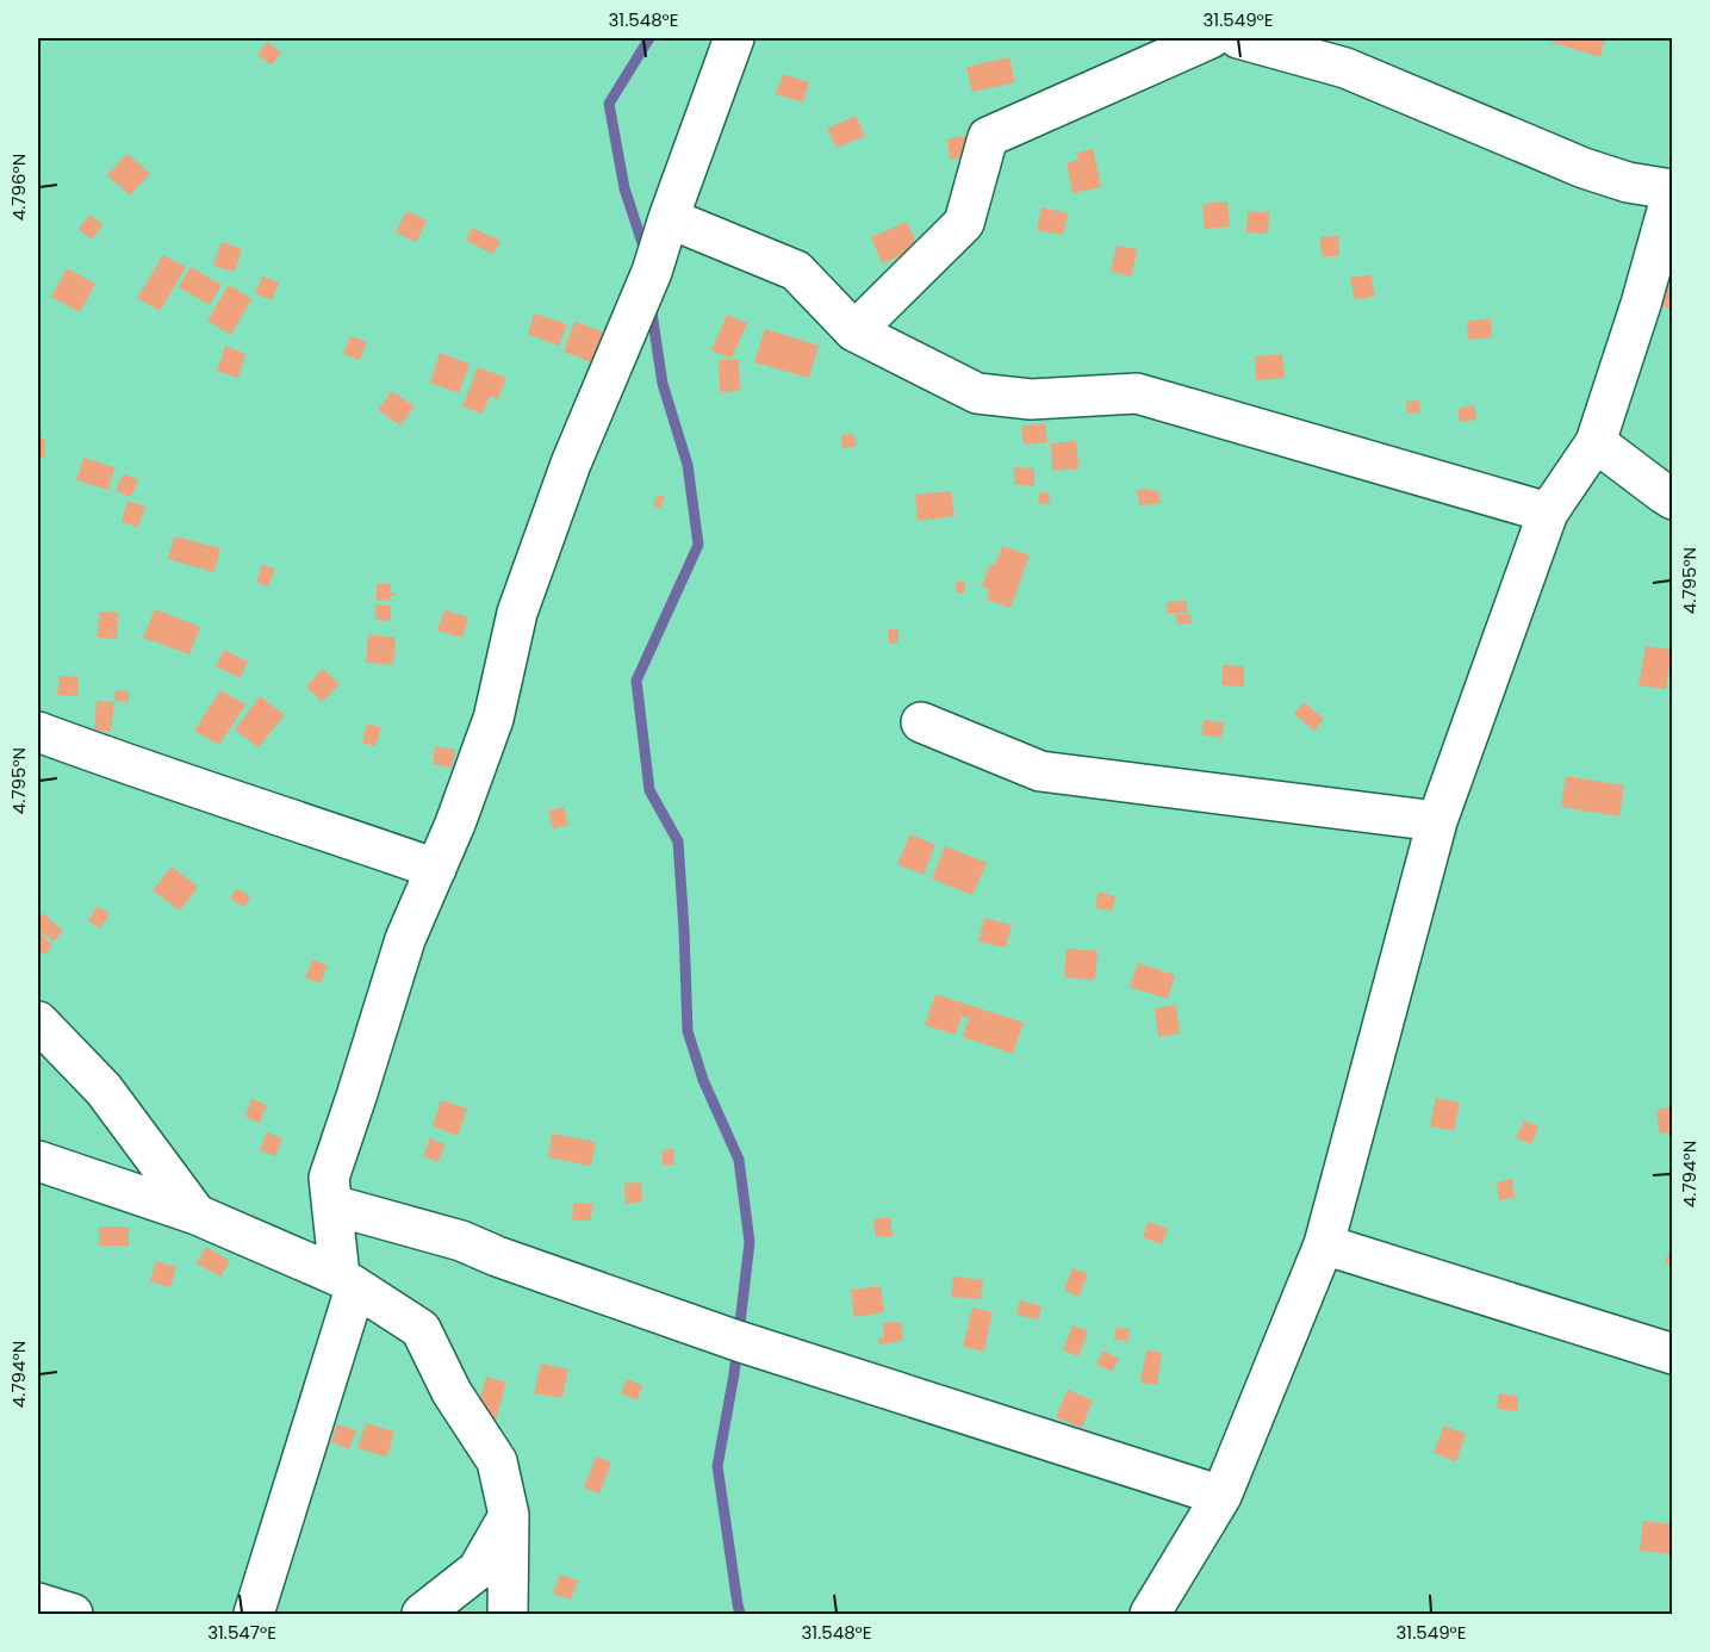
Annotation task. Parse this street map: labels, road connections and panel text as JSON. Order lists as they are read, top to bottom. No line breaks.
{"coordinates":["31.548°E","31.549°E","4.796°N","4.795°N","4.794°N","31.547°E"]}
